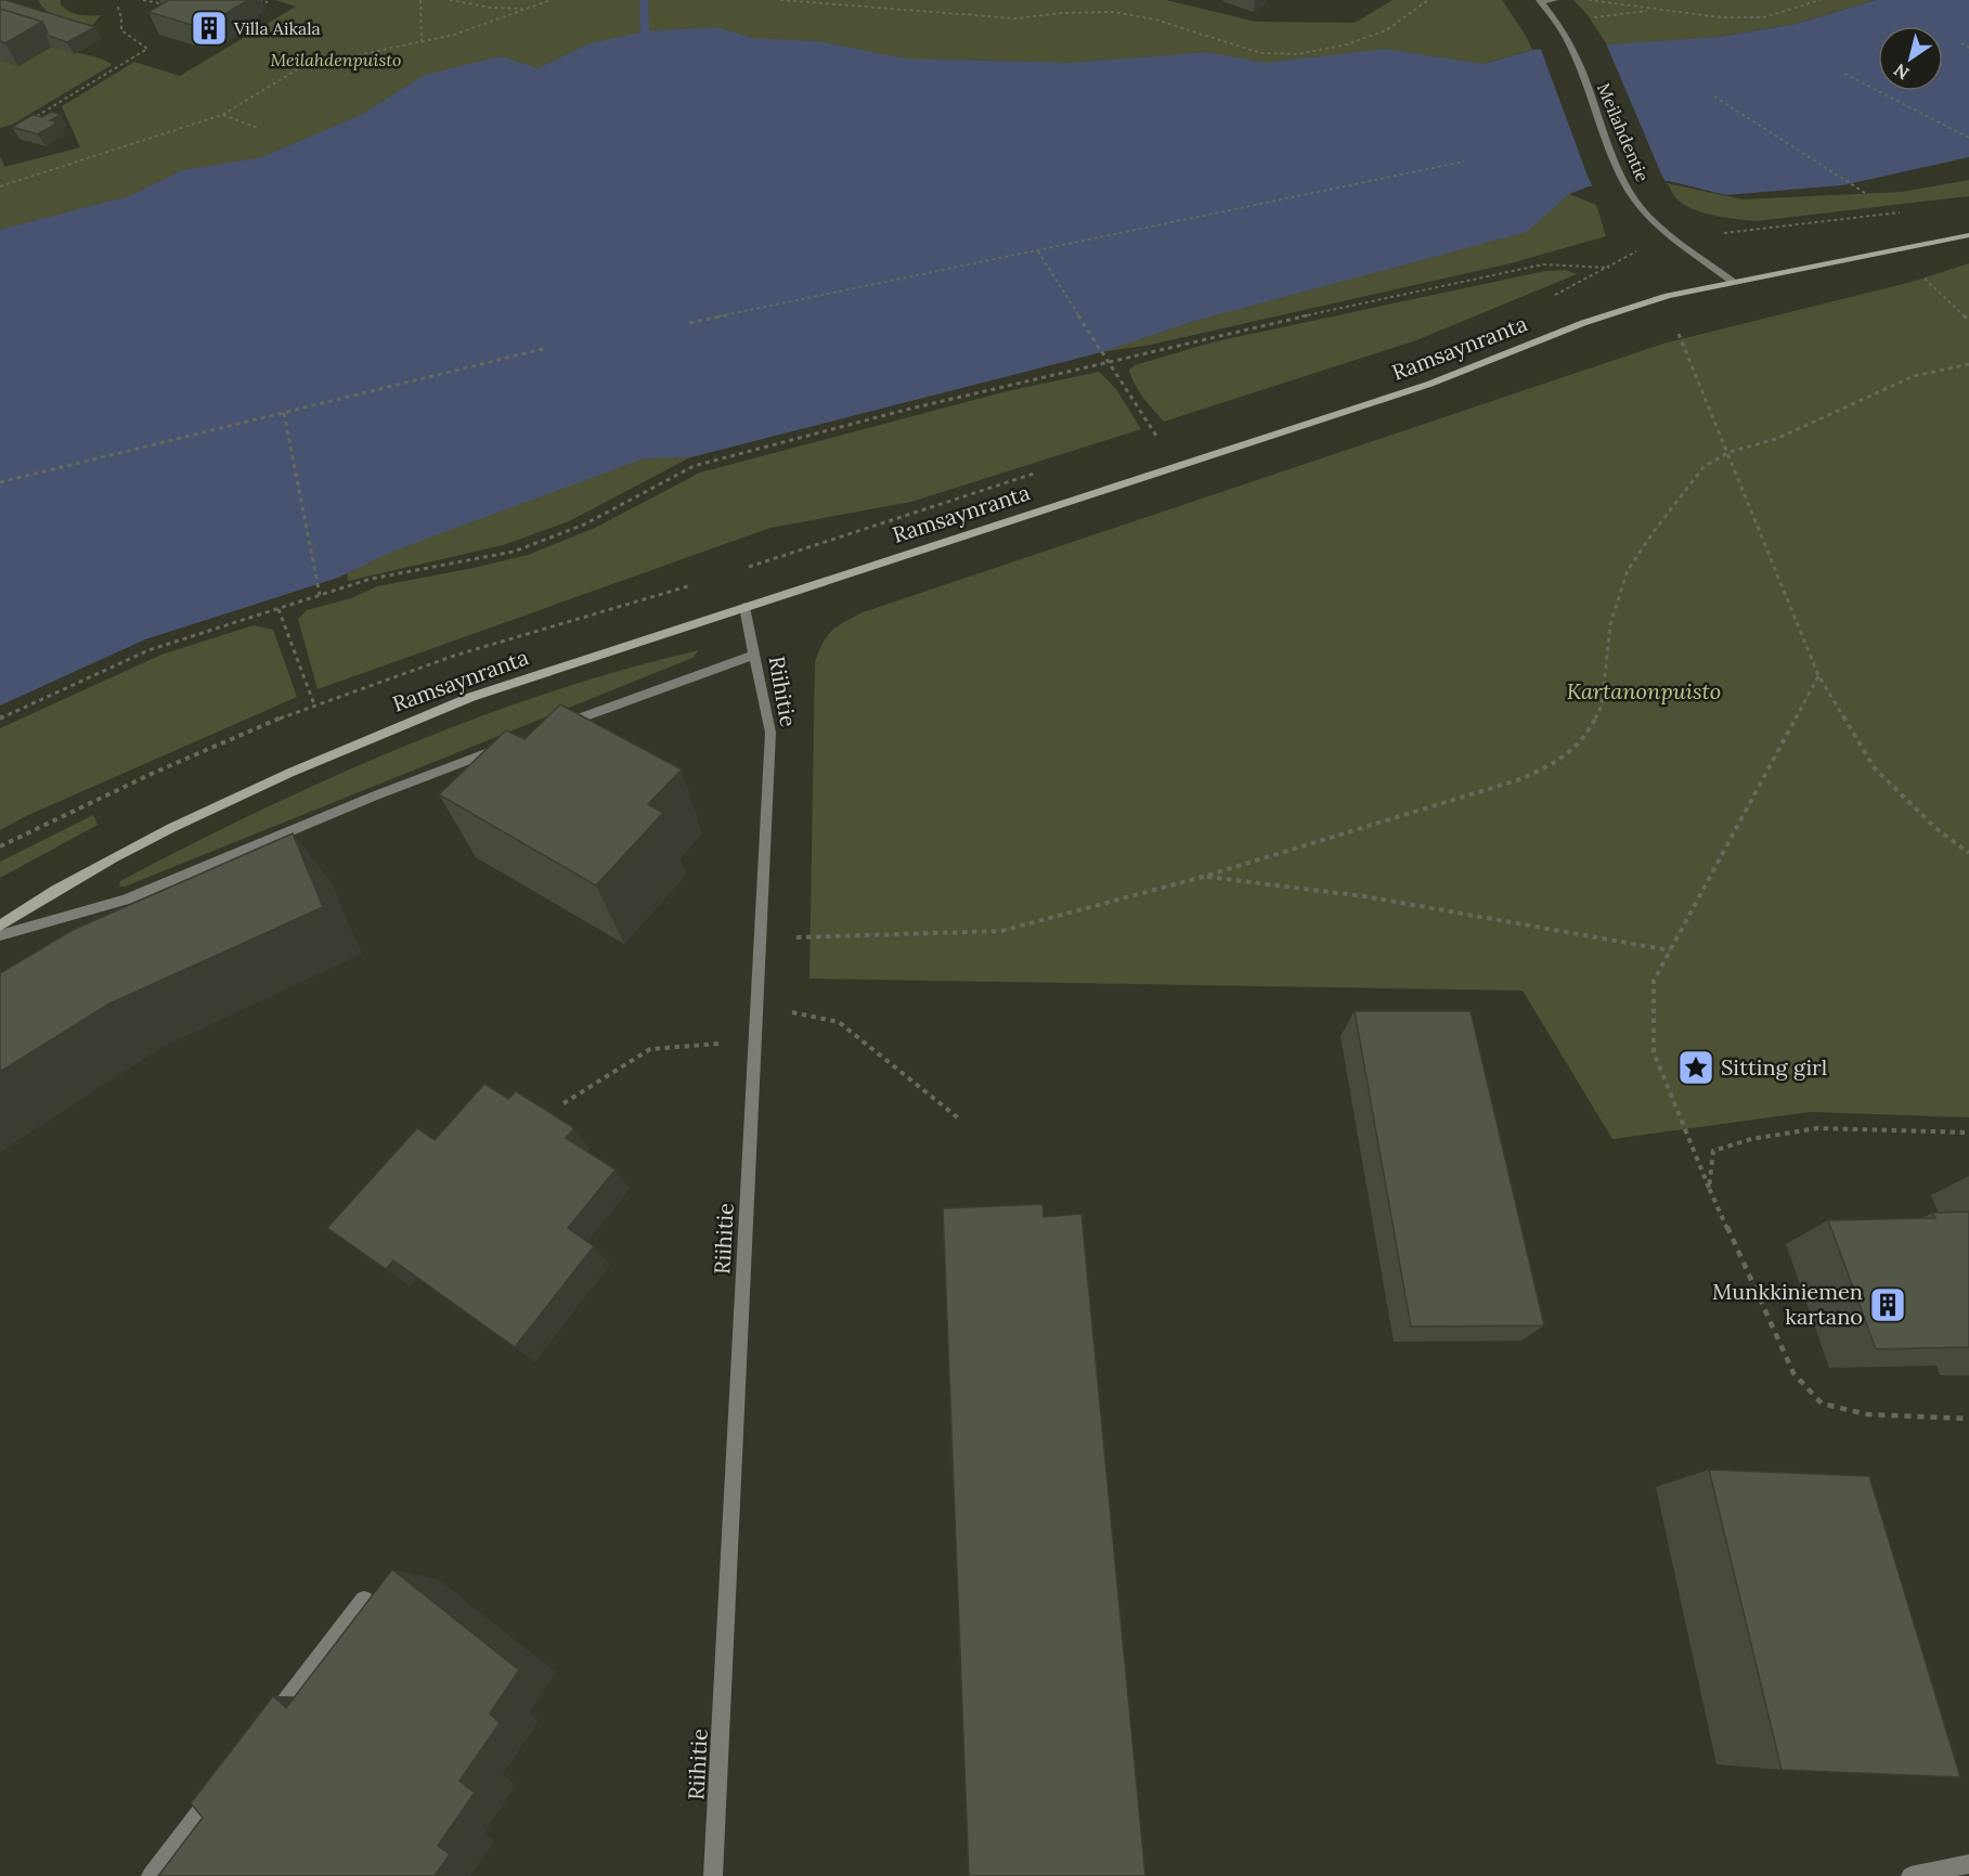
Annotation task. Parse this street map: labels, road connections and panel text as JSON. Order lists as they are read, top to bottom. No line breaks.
{"streets":{"main road":["Ramsaynranta"],"street":["Meilahdentie","Riihitie"]},"crossings":[["Meilahdentie","Ramsaynranta"],["Ramsaynranta","Riihitie"]],"parks":["Meilahdenpuisto","Kartanonpuisto"],"places":{"building":["Villa Aikala","Munkkiniemen kartano"],"place":["Sitting girl"]},"north":"bottom left"}
